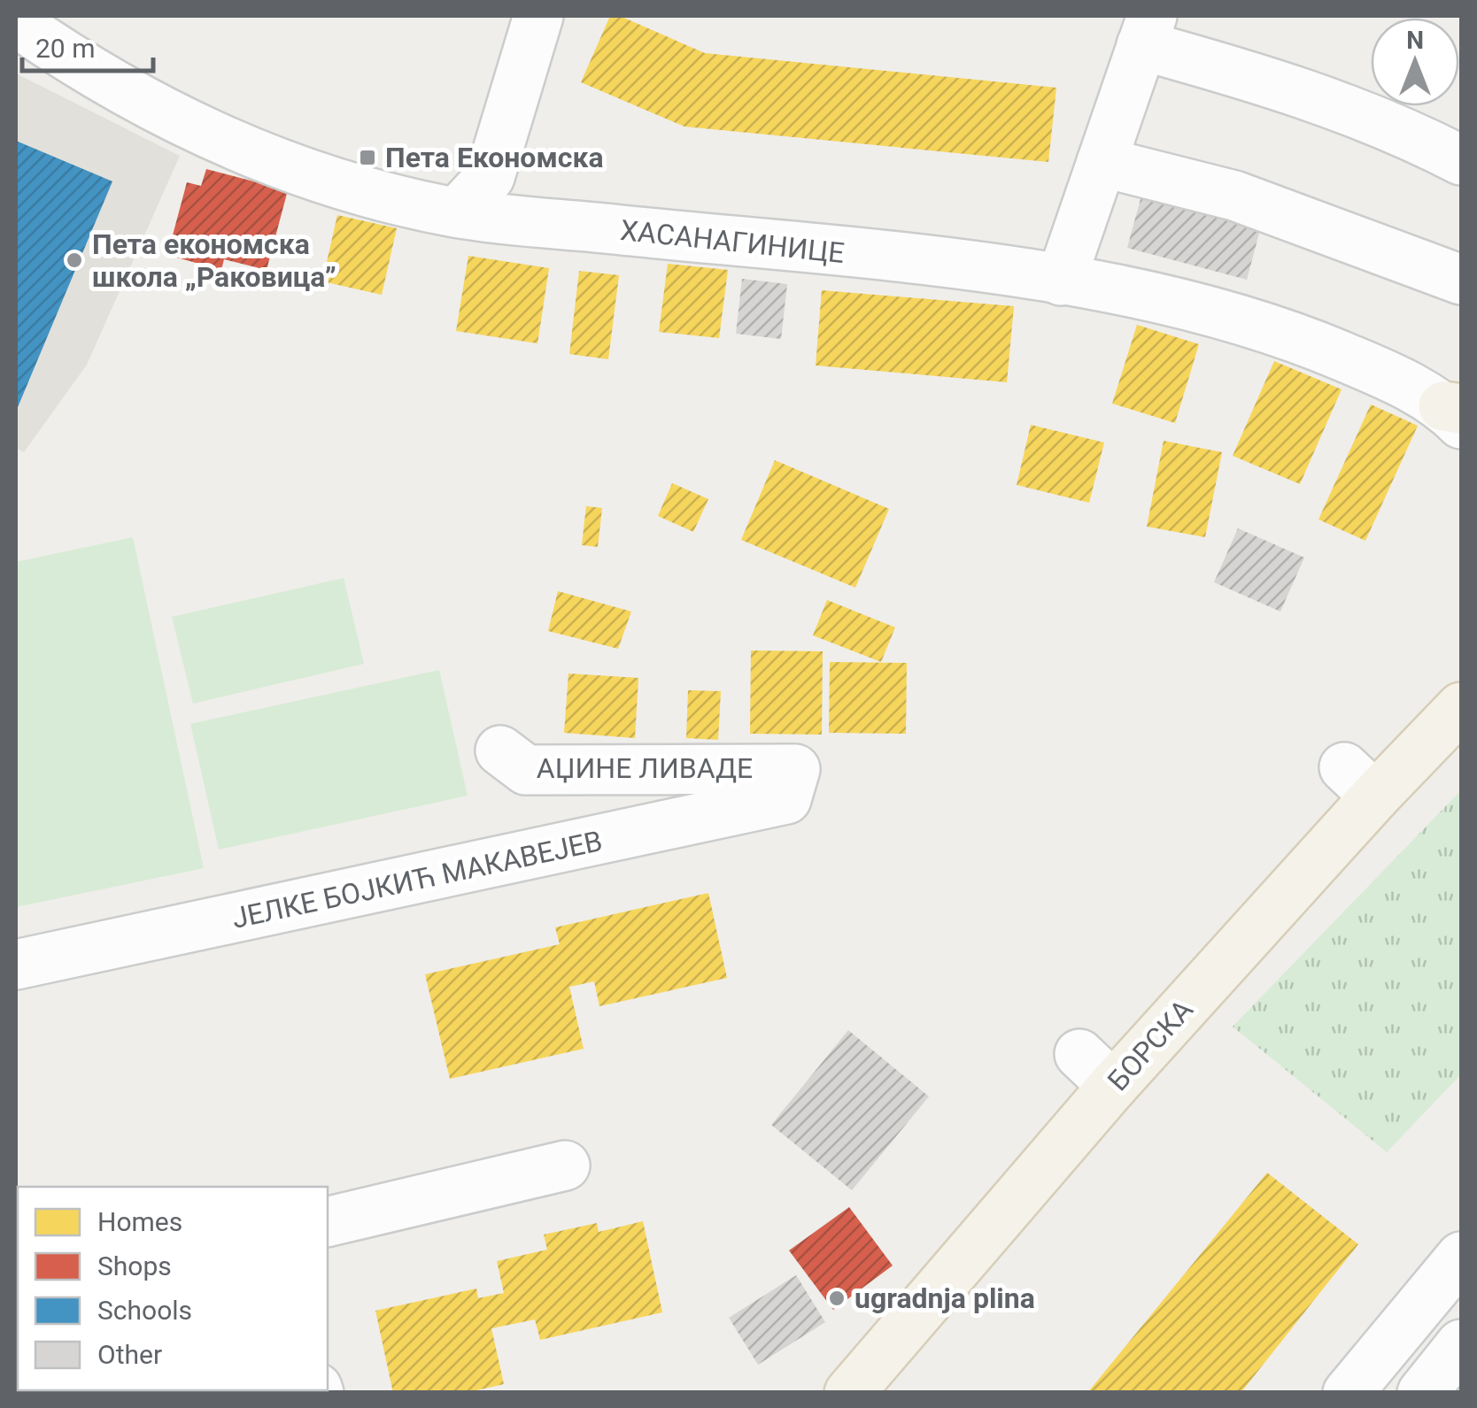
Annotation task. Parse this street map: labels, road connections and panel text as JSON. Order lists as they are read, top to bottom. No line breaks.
{"streets":{"main road":["БОРСКА"],"street":["ХАСАНАГИНИЦЕ","АЏИНЕ ЛИВАДЕ","ЈЕЛКЕ БОЈКИЋ МАКАВЕЈЕВ"]},"crossings":[["АЏИНЕ ЛИВАДЕ","ЈЕЛКЕ БОЈКИЋ МАКАВЕЈЕВ"]],"places":{"transit":["Пета Економска"],"other":["Пета економска школа „Раковица”","ugradnja plina"]},"legend":["Homes","Shops","Schools","Other"],"scale_bar":"20 m","north":"top"}
